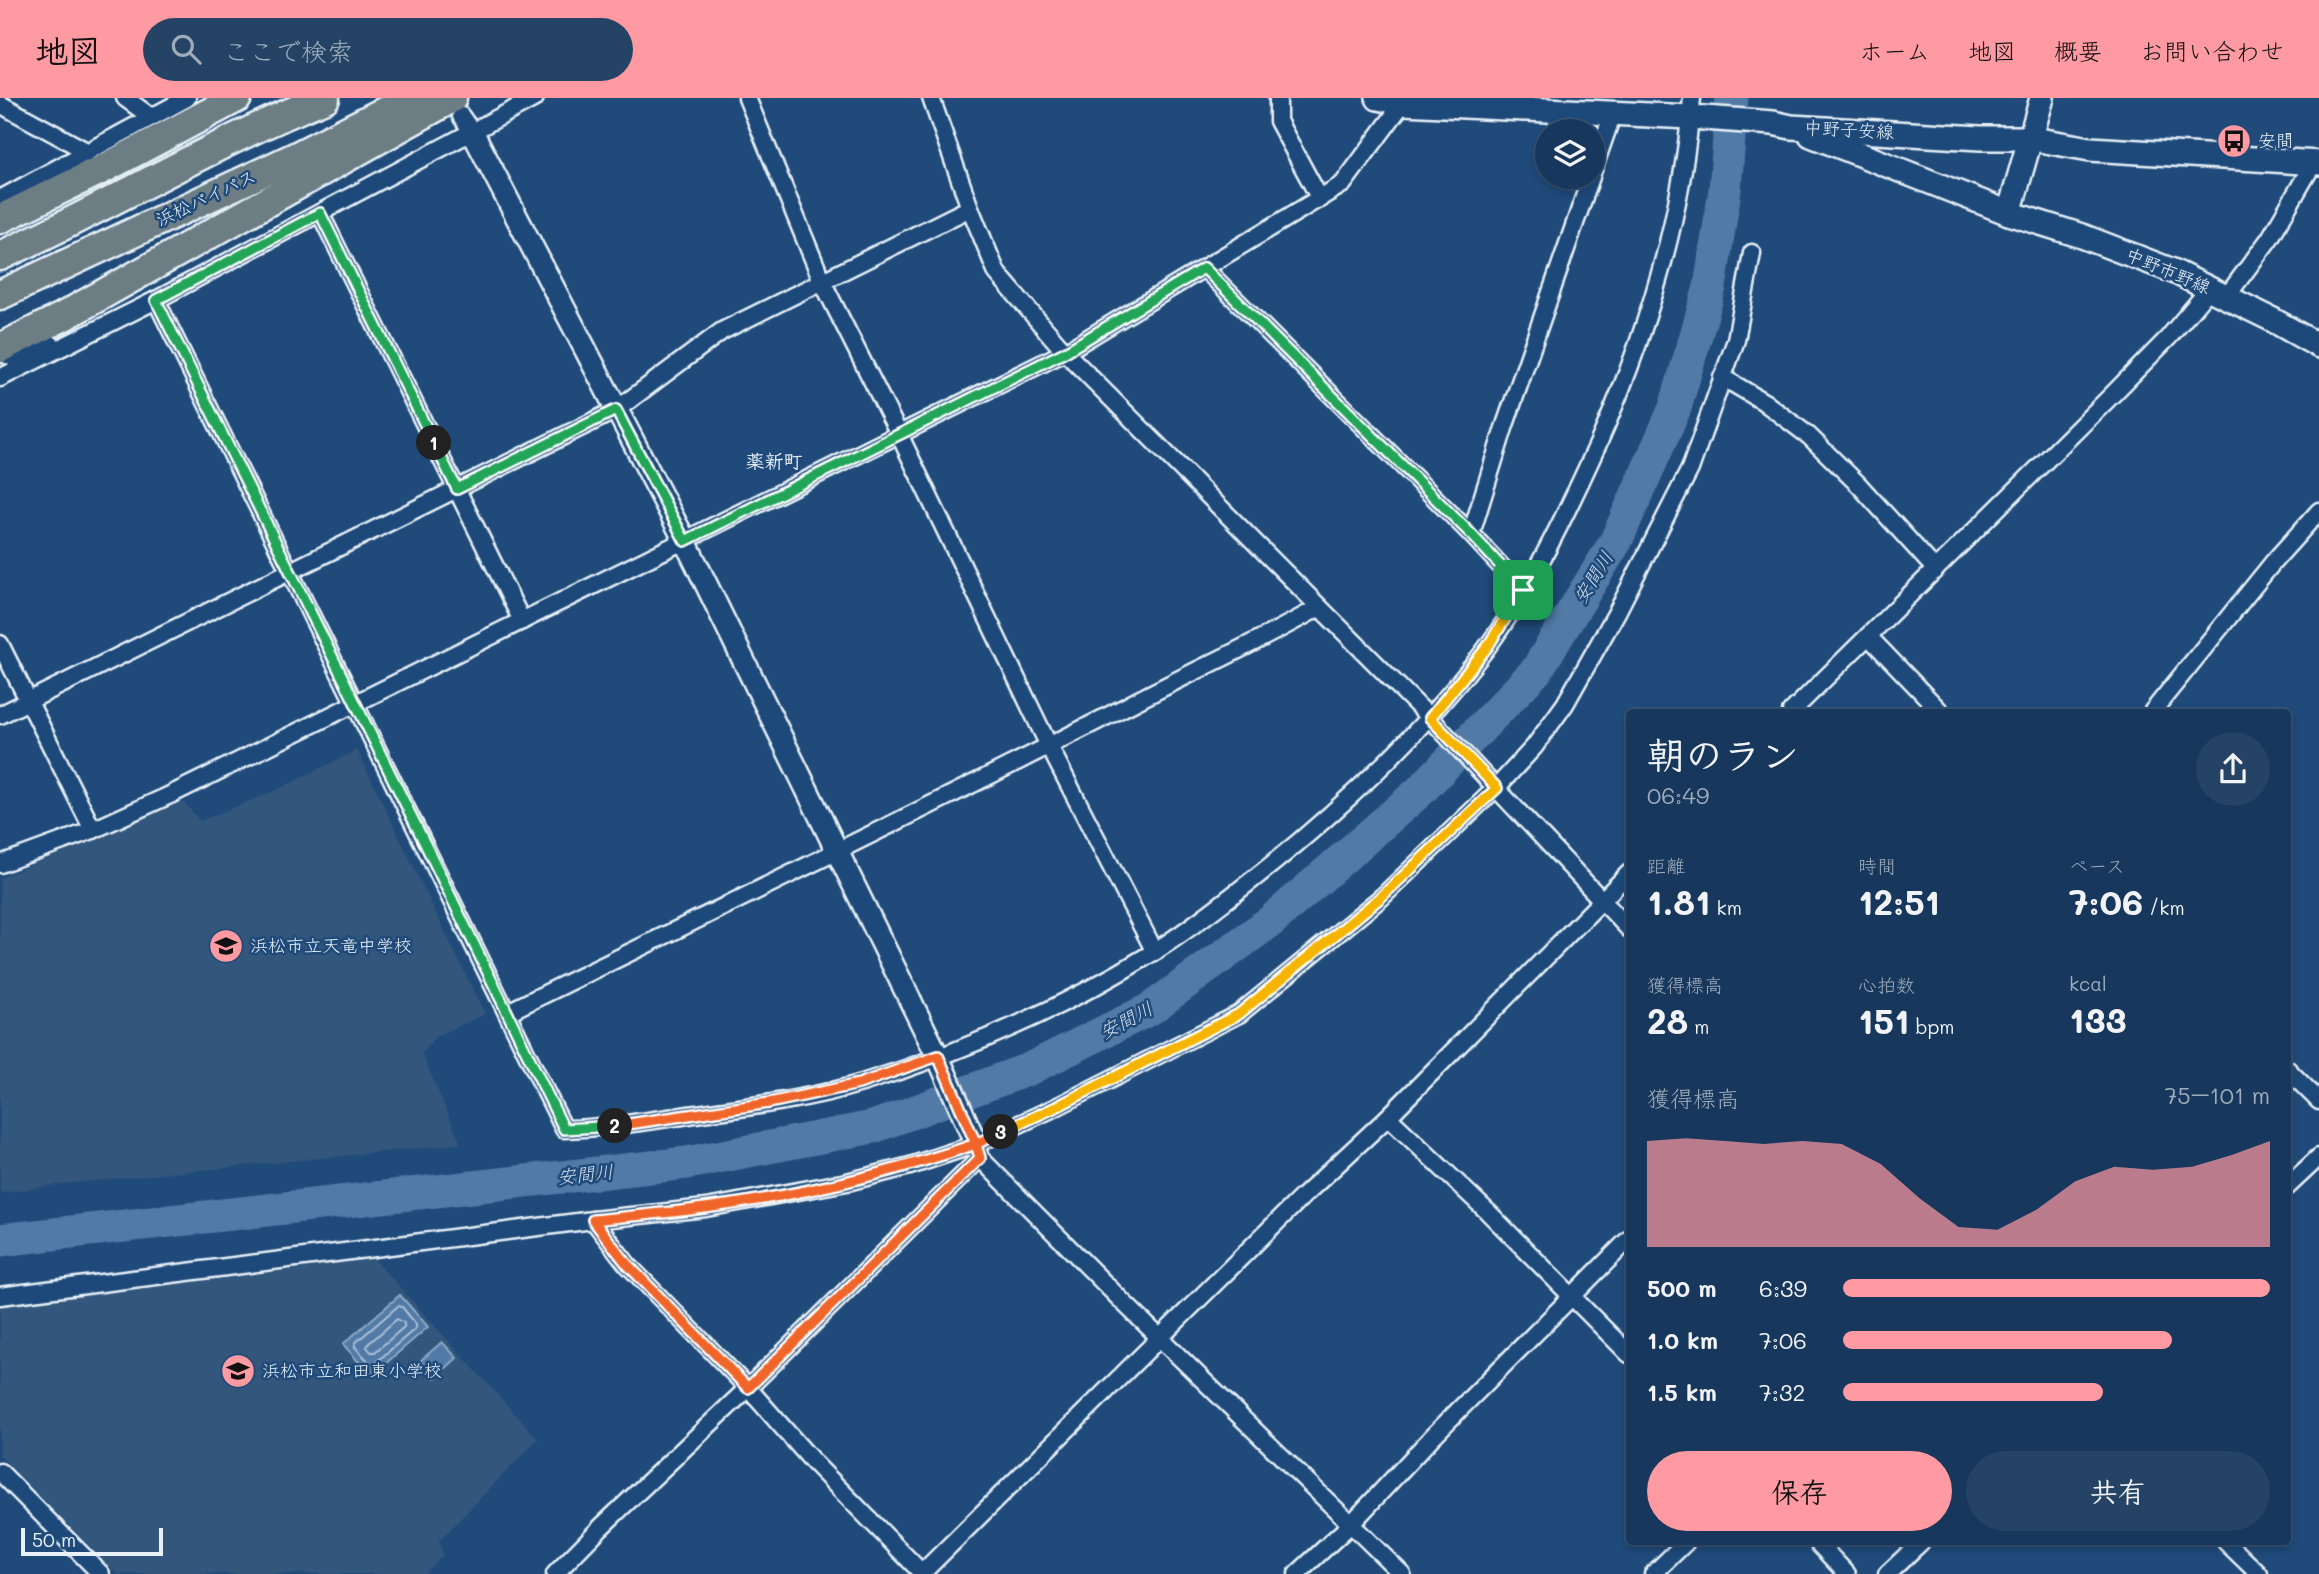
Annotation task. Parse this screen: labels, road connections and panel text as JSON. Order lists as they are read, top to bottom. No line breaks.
{"streets":{"highway":["浜松バイパス"],"main road":["中野子安線","中野市野線"]},"crossings":[["中野子安線","中野市野線"]],"districts":["薬新町"],"water":["安間川"],"places":{"bus stop":["安間"],"school or university":["浜松市立天竜中学校","浜松市立和田東小学校"]},"scale_bar":"50 m","page":{"header":"地図","search":"ここで検索","nav":["ホーム","地図","概要","お問い合わせ"],"pins":["1","2","3"],"heading":["朝のラン","06:49"],"stats":[["距離","1.81 km"],["時間","12:51"],["ペース","7:06 /km"],["獲得標高","28 m"],["心拍数","151 bpm"],["kcal","133"]],"chart":["獲得標高","75–101 m"],"list":[{"name":"500 m","note":"6:39"},{"name":"1.0 km","note":"7:06"},{"name":"1.5 km","note":"7:32"}],"buttons":["保存","共有"],"scale":"50 m"}}
